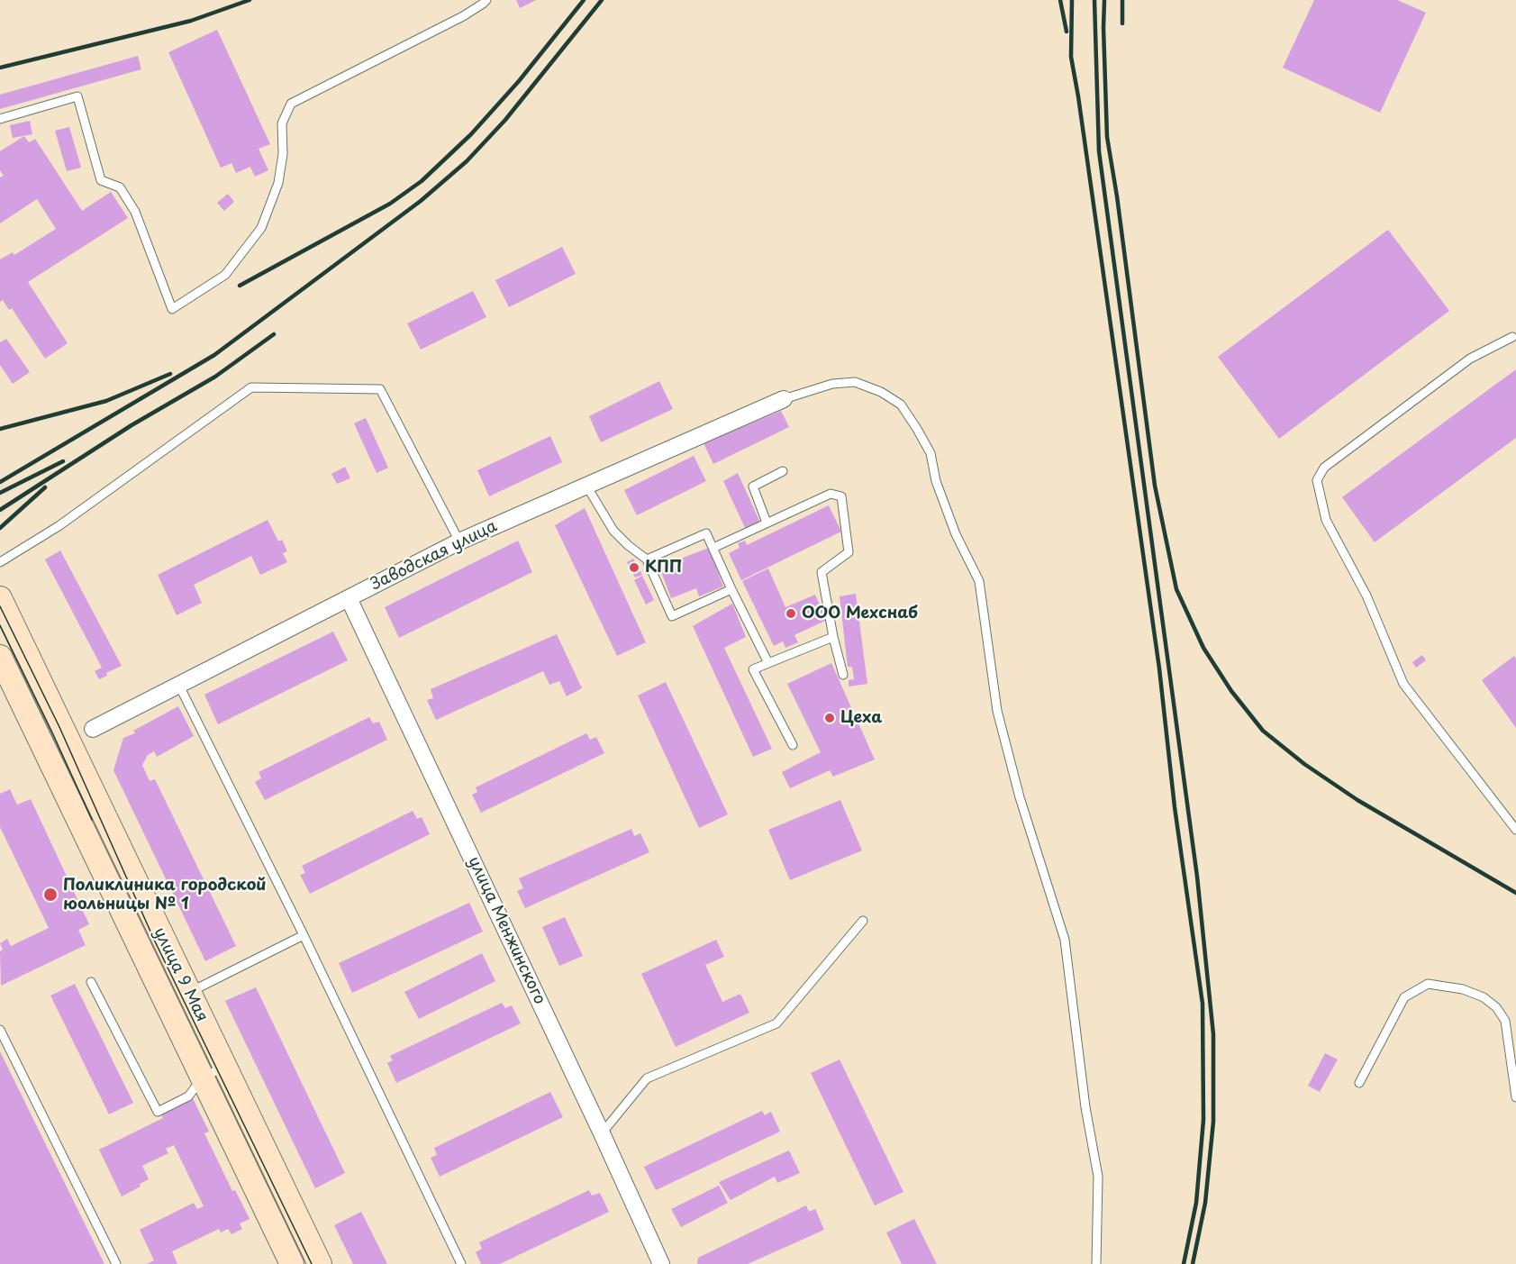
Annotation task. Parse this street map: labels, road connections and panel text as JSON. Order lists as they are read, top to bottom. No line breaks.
{"streets":{"main road":["улица 9 Мая"],"street":["Заводская улица","улица Менжинского"]},"crossings":[["Заводская улица","улица Менжинского"]],"places":["КПП","ООО Мехснаб","Цеха","Поликлиника городской юольницы № 1"]}
